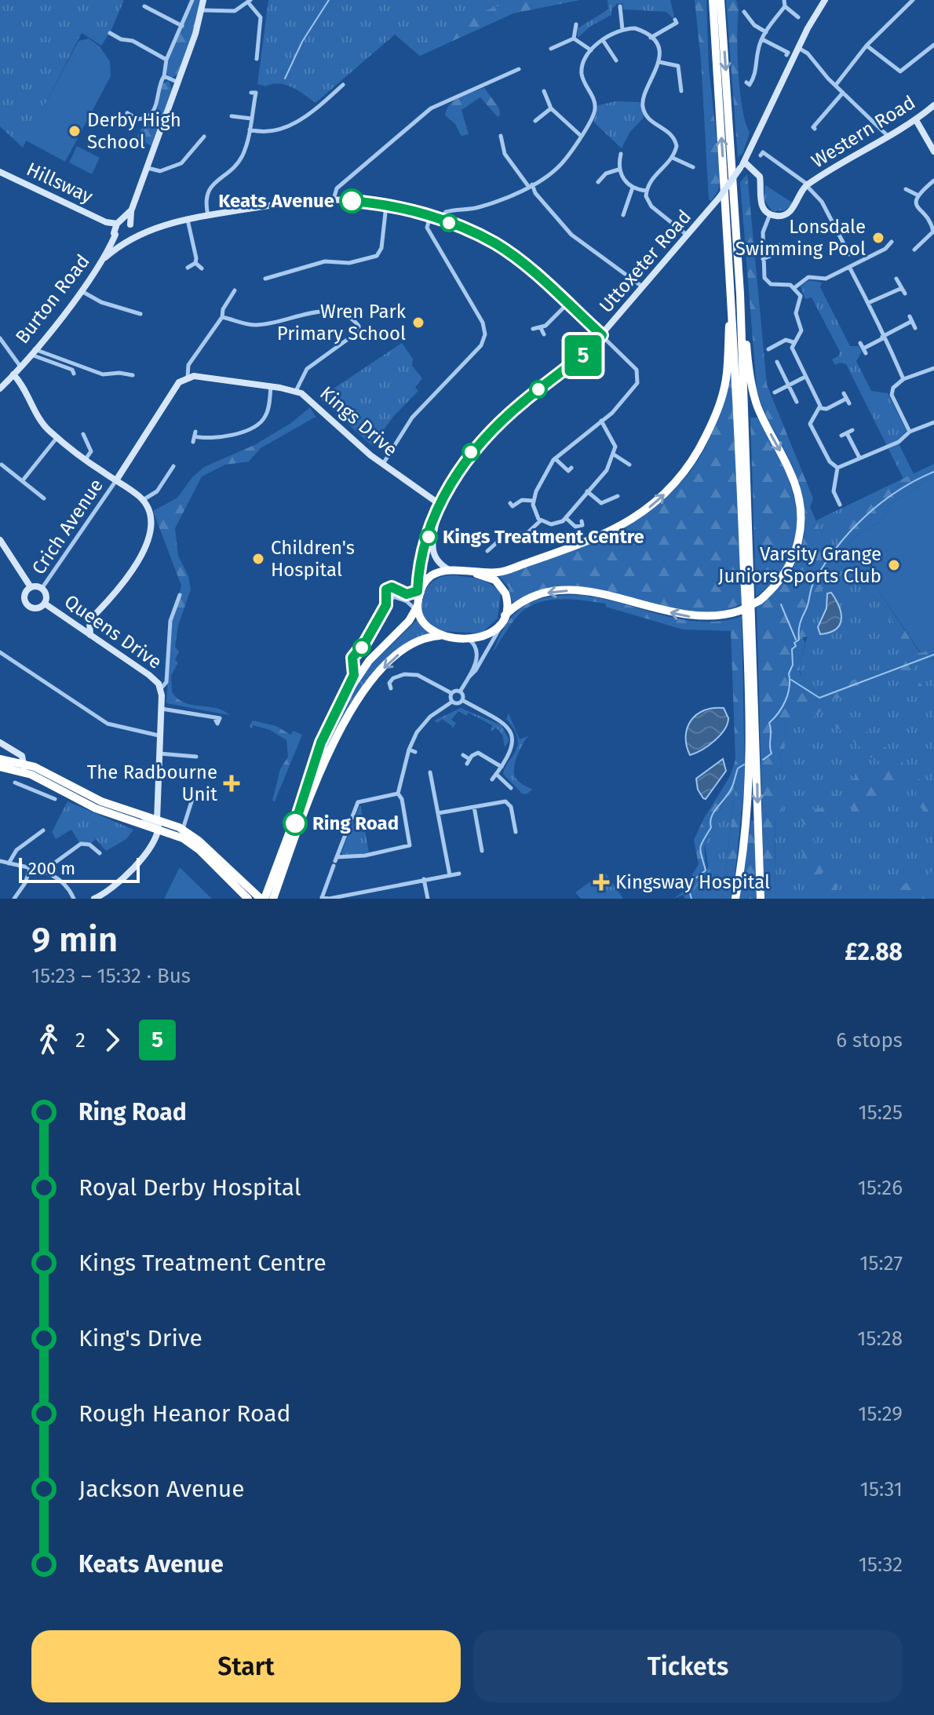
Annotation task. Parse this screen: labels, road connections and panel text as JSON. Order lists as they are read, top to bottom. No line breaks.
{"streets":{"street":["Western Road","Hillsway","Uttoxeter Road","Burton Road","Kings Drive","Crich Avenue","Queens Drive"]},"crossings":[["Hillsway","Burton Road"],["Uttoxeter Road","Kings Drive"],["Crich Avenue","Queens Drive"]],"places":{"other":["Derby High School","Keats Avenue","Lonsdale Swimming Pool","Wren Park Primary School","Kings Treatment Centre","Children's Hospital","Varsity Grange Juniors Sports Club","Ring Road"],"health":["The Radbourne Unit","Kingsway Hospital"]},"lines":["bus line 5"],"scale_bar":"200 m","page":{"on_map":"5","scale":"200 m","heading":["9 min","15:23 – 15:32 · Bus","£2.88"],"legs":["2","5","6 stops"],"list":[{"name":"Ring Road","value":"15:25"},{"name":"Royal Derby Hospital","value":"15:26"},{"name":"Kings Treatment Centre","value":"15:27"},{"name":"King's Drive","value":"15:28"},{"name":"Rough Heanor Road","value":"15:29"},{"name":"Jackson Avenue","value":"15:31"},{"name":"Keats Avenue","value":"15:32"}],"buttons":["Start","Tickets"]}}
